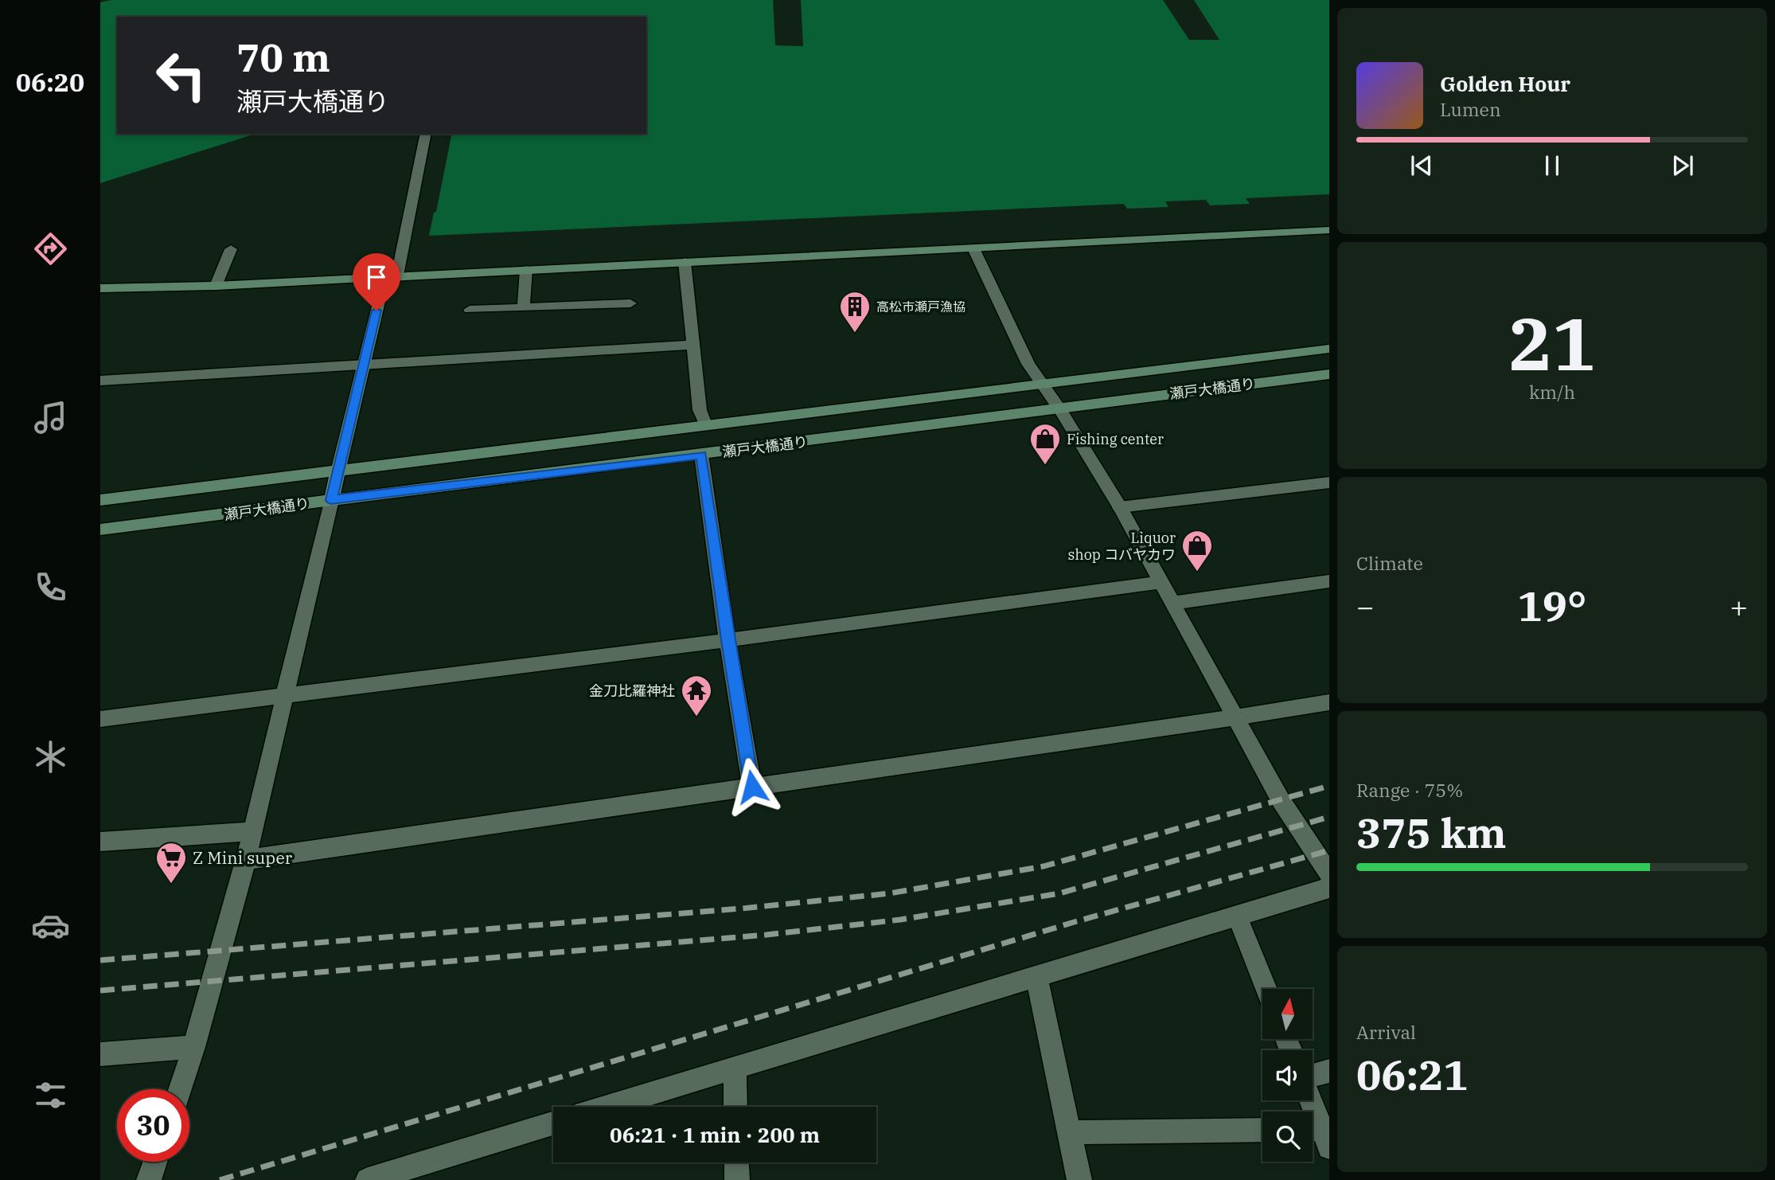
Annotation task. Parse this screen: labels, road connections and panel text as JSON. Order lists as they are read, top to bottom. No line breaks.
{"streets":{"street":["瀬戸大橋通り"]},"places":{"building":["高松市瀬戸漁協"],"shop":["Fishing center","Liquor shop コバヤカワ"],"temple":["金刀比羅神社"],"supermarket":["Z Mini super"]},"north":"top","page":{"tabs":"06:20","turn":["70 m","瀬戸大橋通り"],"song":["Golden Hour","Lumen"],"tile":[["21","km/h"],"Climate",["Range · 75%","375 km"],["Arrival","06:21"]],"heat":["−","19°","+"],"limit":"30","trip":"06:21 · 1 min · 200 m"}}
